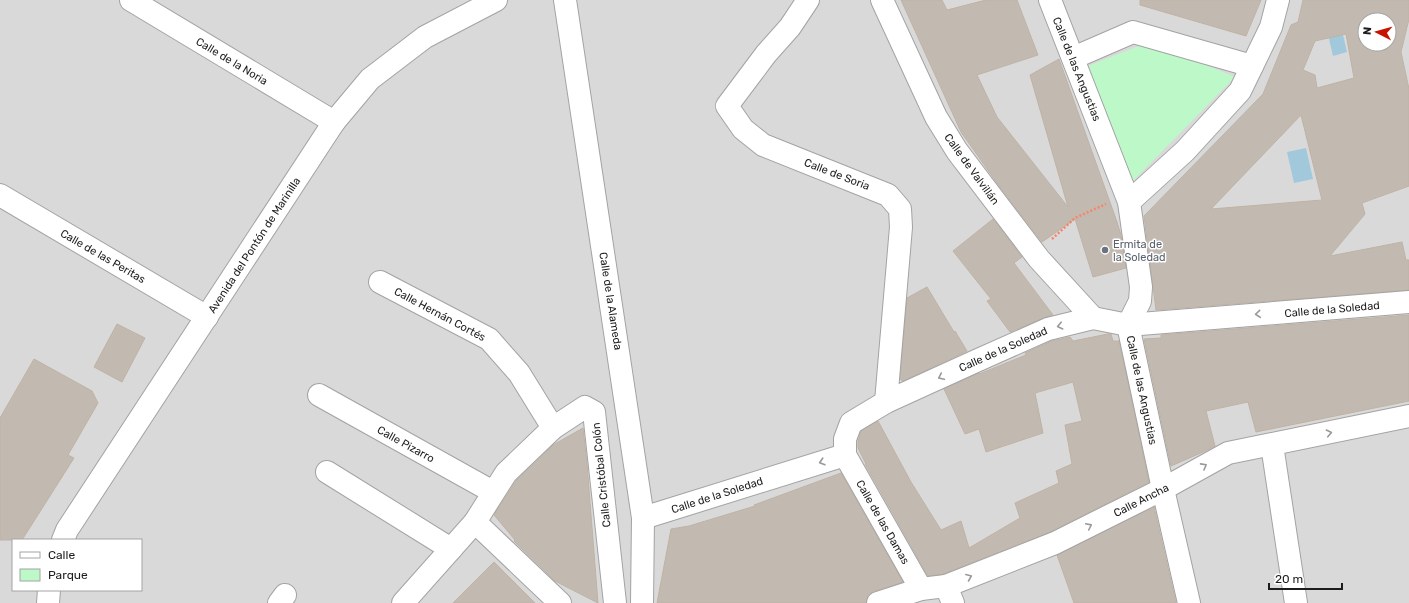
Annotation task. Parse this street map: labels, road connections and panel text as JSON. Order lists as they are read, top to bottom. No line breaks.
{"streets":{"street":["Calle de la Noria","Calle de las Angustias","Calle de Valvillán","Calle de Soria","Avenida del Pontón de Marinilla","Calle de las Peritas","Calle de la Alameda","Calle de la Soledad","Calle Hernán Cortés","Calle Pizarro","Calle Cristóbal Colón","Calle Ancha","Calle de las Damas"]},"crossings":[["Calle de la Noria","Avenida del Pontón de Marinilla"],["Calle de las Angustias","Calle de la Soledad"],["Calle de las Angustias","Calle Ancha"],["Calle de Valvillán","Calle de la Soledad"],["Calle de Soria","Calle de la Soledad"],["Avenida del Pontón de Marinilla","Calle de las Peritas"],["Calle de la Alameda","Calle de la Soledad"],["Calle de la Soledad","Calle de las Damas"],["Calle Hernán Cortés","Calle Cristóbal Colón"],["Calle Pizarro","Calle Cristóbal Colón"],["Calle Ancha","Calle de las Damas"]],"one_way":["Calle de la Soledad","Calle Ancha"],"places":["Ermita de la Soledad"],"legend":["Calle","Parque"],"scale_bar":"20 m","north":"left"}
